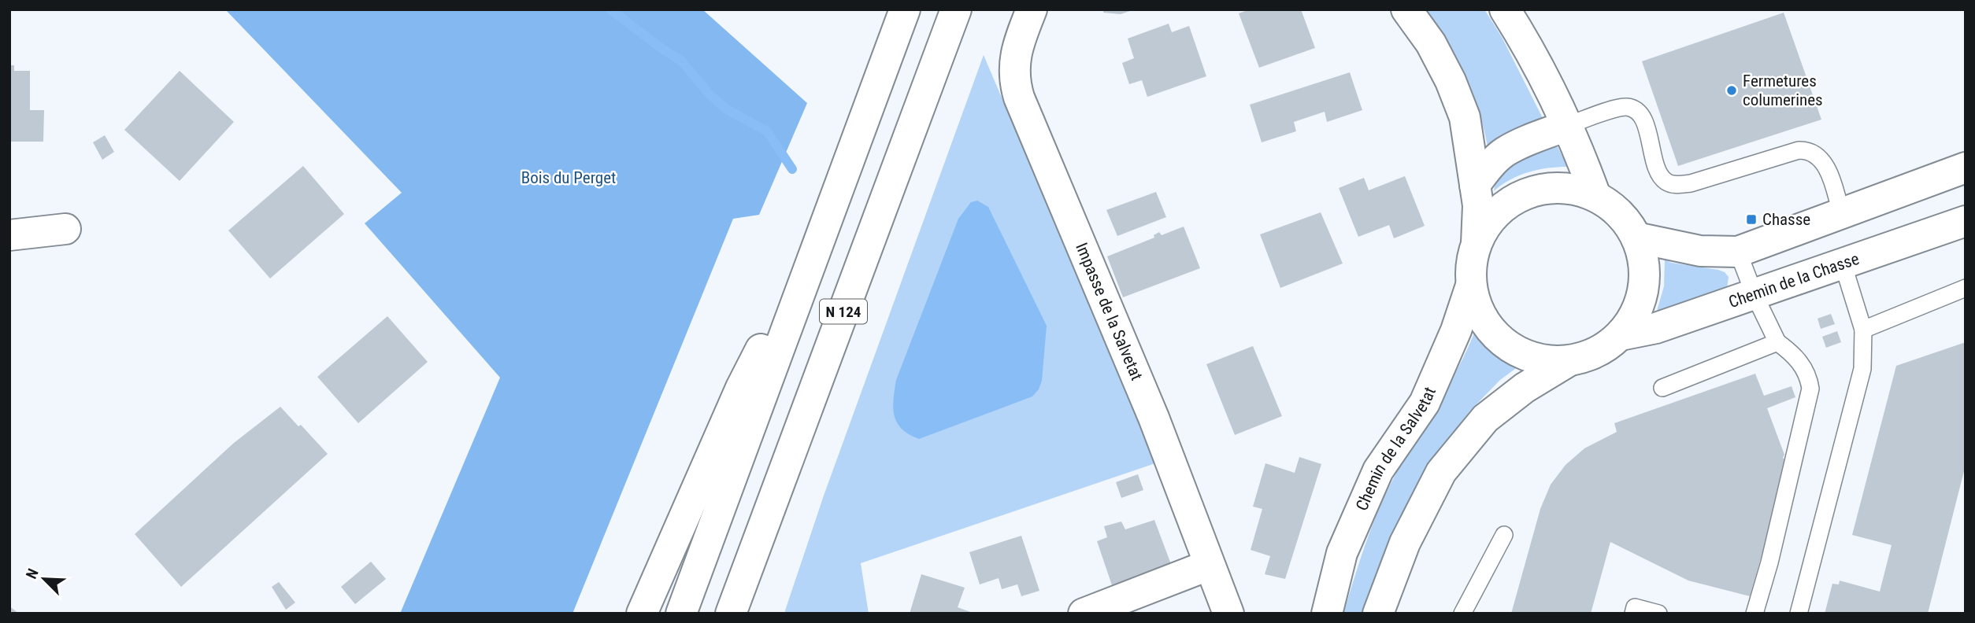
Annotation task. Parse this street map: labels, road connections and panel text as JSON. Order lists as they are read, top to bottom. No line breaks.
{"streets":{"main road":["Chemin de la Chasse","N 124","Impasse de la Salvetat","Chemin de la Salvetat"]},"crossings":[["Chemin de la Chasse","Chemin de la Salvetat"]],"parks":["Bois du Perget"],"places":{"other":["Fermetures columerines"],"transit":["Chasse"]},"north":"top left"}
